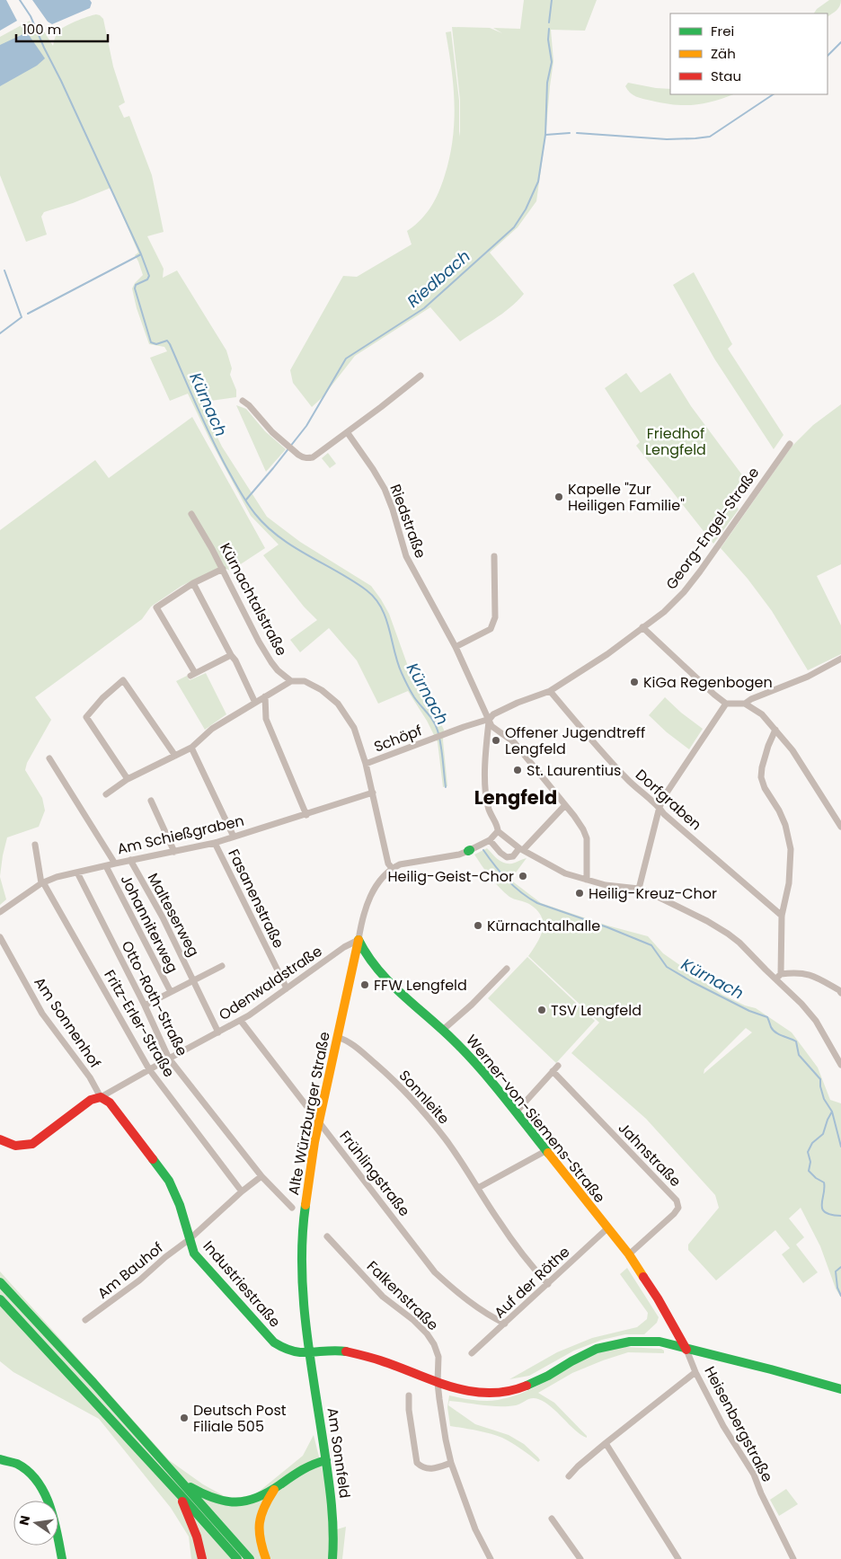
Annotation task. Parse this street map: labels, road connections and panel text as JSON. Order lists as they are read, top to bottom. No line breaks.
{"streets":{"main road":["Alte Würzburger Straße","Werner-von-Siemens-Straße","Industriestraße","Am Sonnfeld"],"street":["Riedstraße","Georg-Engel-Straße","Kürnachtalstraße","Schöpf","Dorfgraben","Am Schießgraben","Fasanenstraße","Malteserweg","Johanniterweg","Odenwaldstraße","Otto-Roth-Straße","Am Sonnenhof","Fritz-Erler-Straße","Sonnleite","Jahnstraße","Frühlingstraße","Am Bauhof","Auf der Röthe","Falkenstraße","Heisenbergstraße"]},"crossings":[["Riedstraße","Georg-Engel-Straße"],["Riedstraße","Schöpf"],["Georg-Engel-Straße","Schöpf"],["Georg-Engel-Straße","Dorfgraben"],["Am Schießgraben","Fasanenstraße"],["Am Schießgraben","Malteserweg"],["Am Schießgraben","Johanniterweg"],["Am Schießgraben","Otto-Roth-Straße"],["Am Schießgraben","Fritz-Erler-Straße"],["Fasanenstraße","Odenwaldstraße"],["Malteserweg","Odenwaldstraße"],["Odenwaldstraße","Otto-Roth-Straße"],["Odenwaldstraße","Am Sonnenhof"],["Odenwaldstraße","Fritz-Erler-Straße"],["Odenwaldstraße","Alte Würzburger Straße"],["Odenwaldstraße","Werner-von-Siemens-Straße"],["Odenwaldstraße","Frühlingstraße"],["Odenwaldstraße","Industriestraße"],["Otto-Roth-Straße","Am Bauhof"],["Am Sonnenhof","Industriestraße"],["Fritz-Erler-Straße","Am Bauhof"],["Sonnleite","Alte Würzburger Straße"],["Sonnleite","Auf der Röthe"],["Alte Würzburger Straße","Werner-von-Siemens-Straße"],["Alte Würzburger Straße","Frühlingstraße"],["Alte Würzburger Straße","Industriestraße"],["Alte Würzburger Straße","Am Sonnfeld"],["Werner-von-Siemens-Straße","Jahnstraße"],["Werner-von-Siemens-Straße","Auf der Röthe"],["Werner-von-Siemens-Straße","Industriestraße"],["Werner-von-Siemens-Straße","Heisenbergstraße"],["Frühlingstraße","Auf der Röthe"],["Am Bauhof","Industriestraße"],["Industriestraße","Falkenstraße"],["Industriestraße","Heisenbergstraße"],["Industriestraße","Am Sonnfeld"]],"districts":["Lengfeld"],"water":["Riedbach","Kürnach"],"parks":["Friedhof Lengfeld"],"places":["Kapelle \"Zur Heiligen Familie\"","KiGa Regenbogen","Offener Jugendtreff Lengfeld","St. Laurentius","Heilig-Geist-Chor","Heilig-Kreuz-Chor","Kürnachtalhalle","FFW Lengfeld","TSV Lengfeld","Deutsch Post Filiale 505"],"legend":["Frei","Zäh","Stau"],"scale_bar":"100 m","north":"left"}
